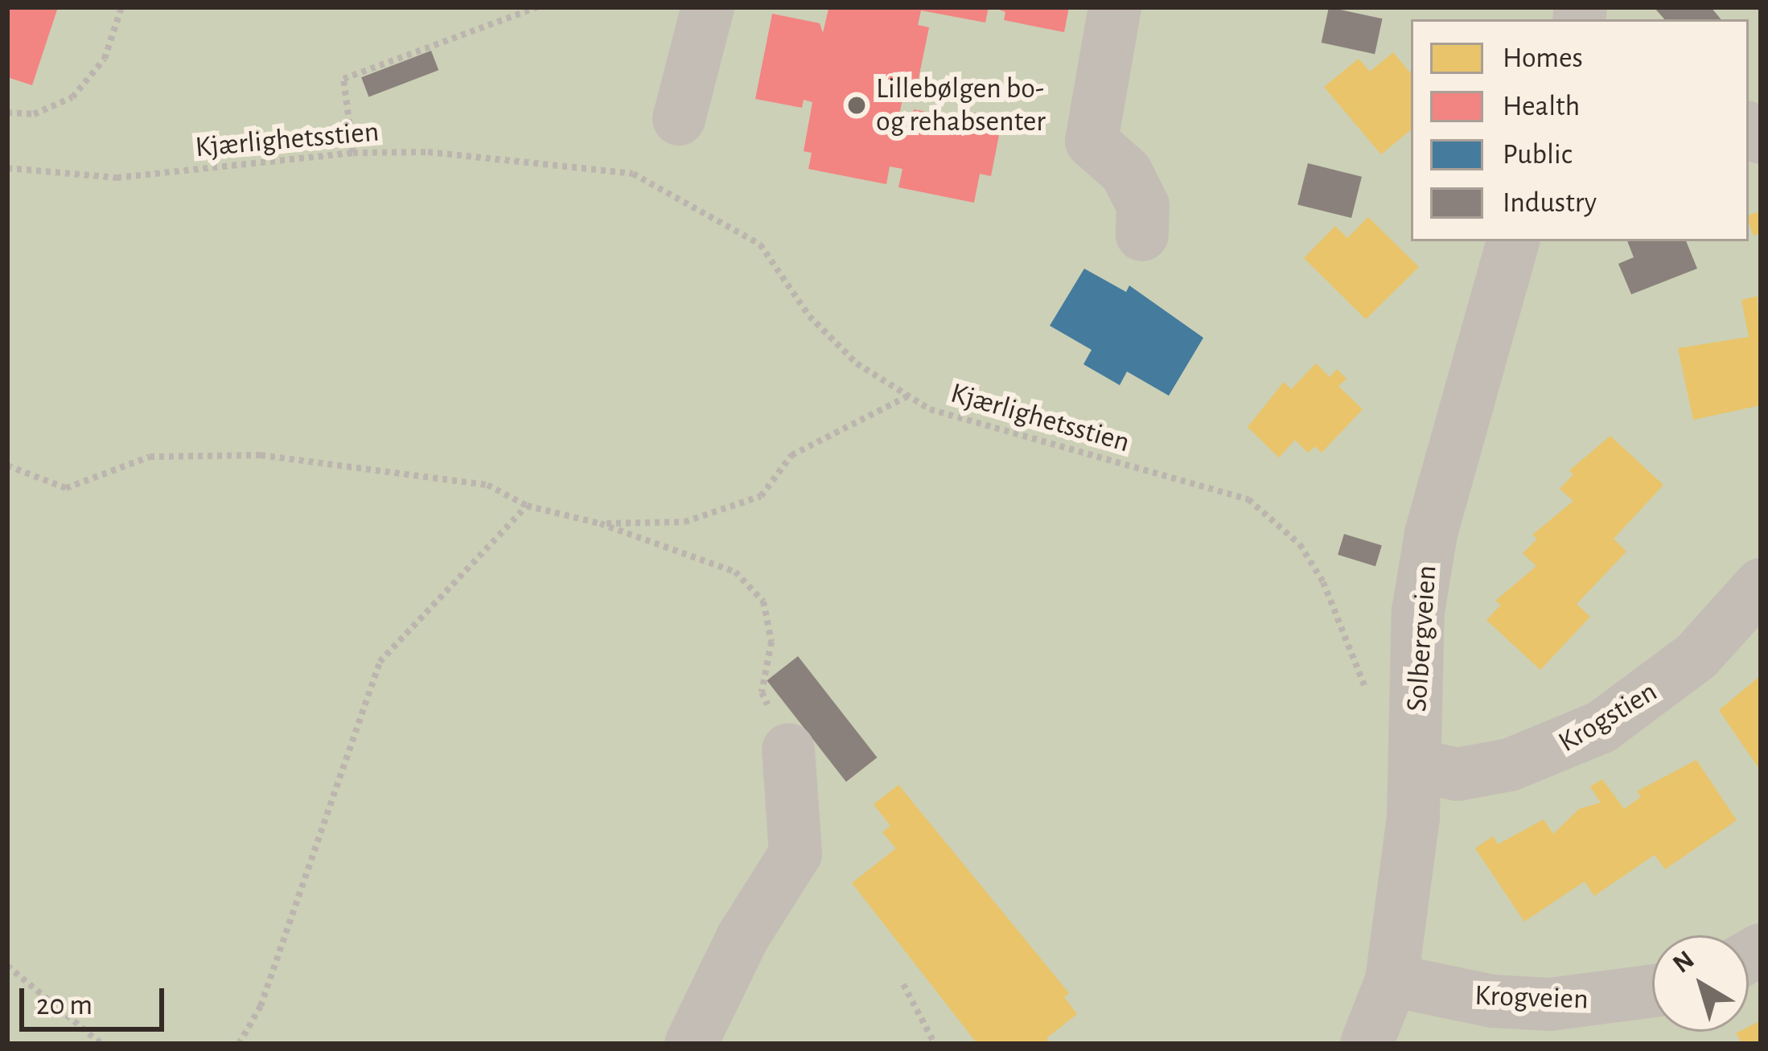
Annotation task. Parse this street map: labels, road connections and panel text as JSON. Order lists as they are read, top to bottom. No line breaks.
{"streets":{"street":["Solbergveien","Krogstien","Krogveien"],"path":["Kjærlighetsstien"]},"crossings":[["Solbergveien","Krogstien"],["Solbergveien","Krogveien"]],"places":["Lillebølgen bo- og rehabsenter"],"legend":["Homes","Health","Public","Industry"],"scale_bar":"20 m","north":"top left"}
